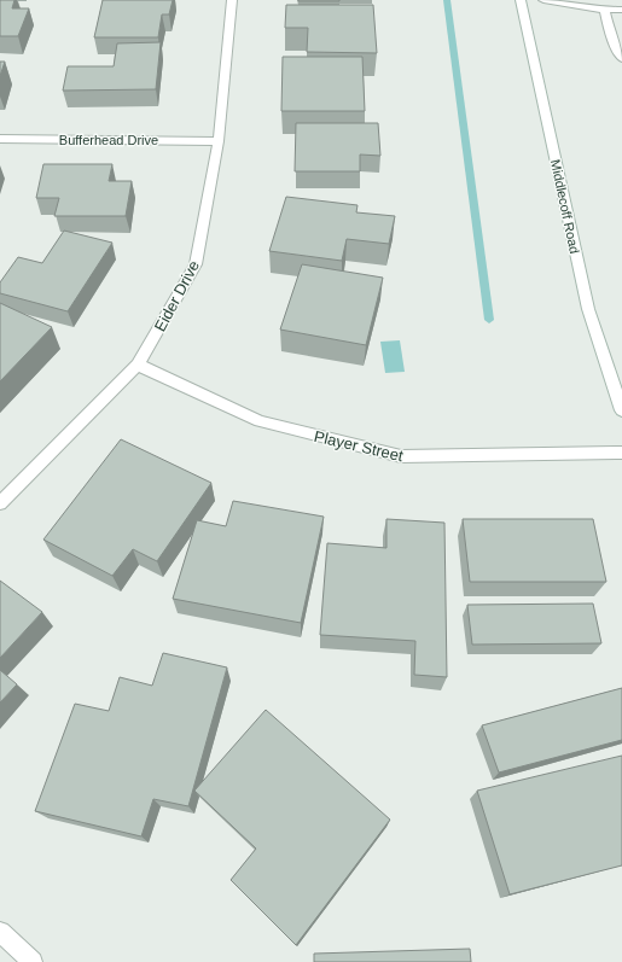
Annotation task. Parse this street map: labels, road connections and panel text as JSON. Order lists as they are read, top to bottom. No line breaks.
{"streets":{"street":["Bufferhead Drive","Middlecoff Road","Eider Drive","Player Street"]},"crossings":[["Bufferhead Drive","Eider Drive"],["Eider Drive","Player Street"]]}
